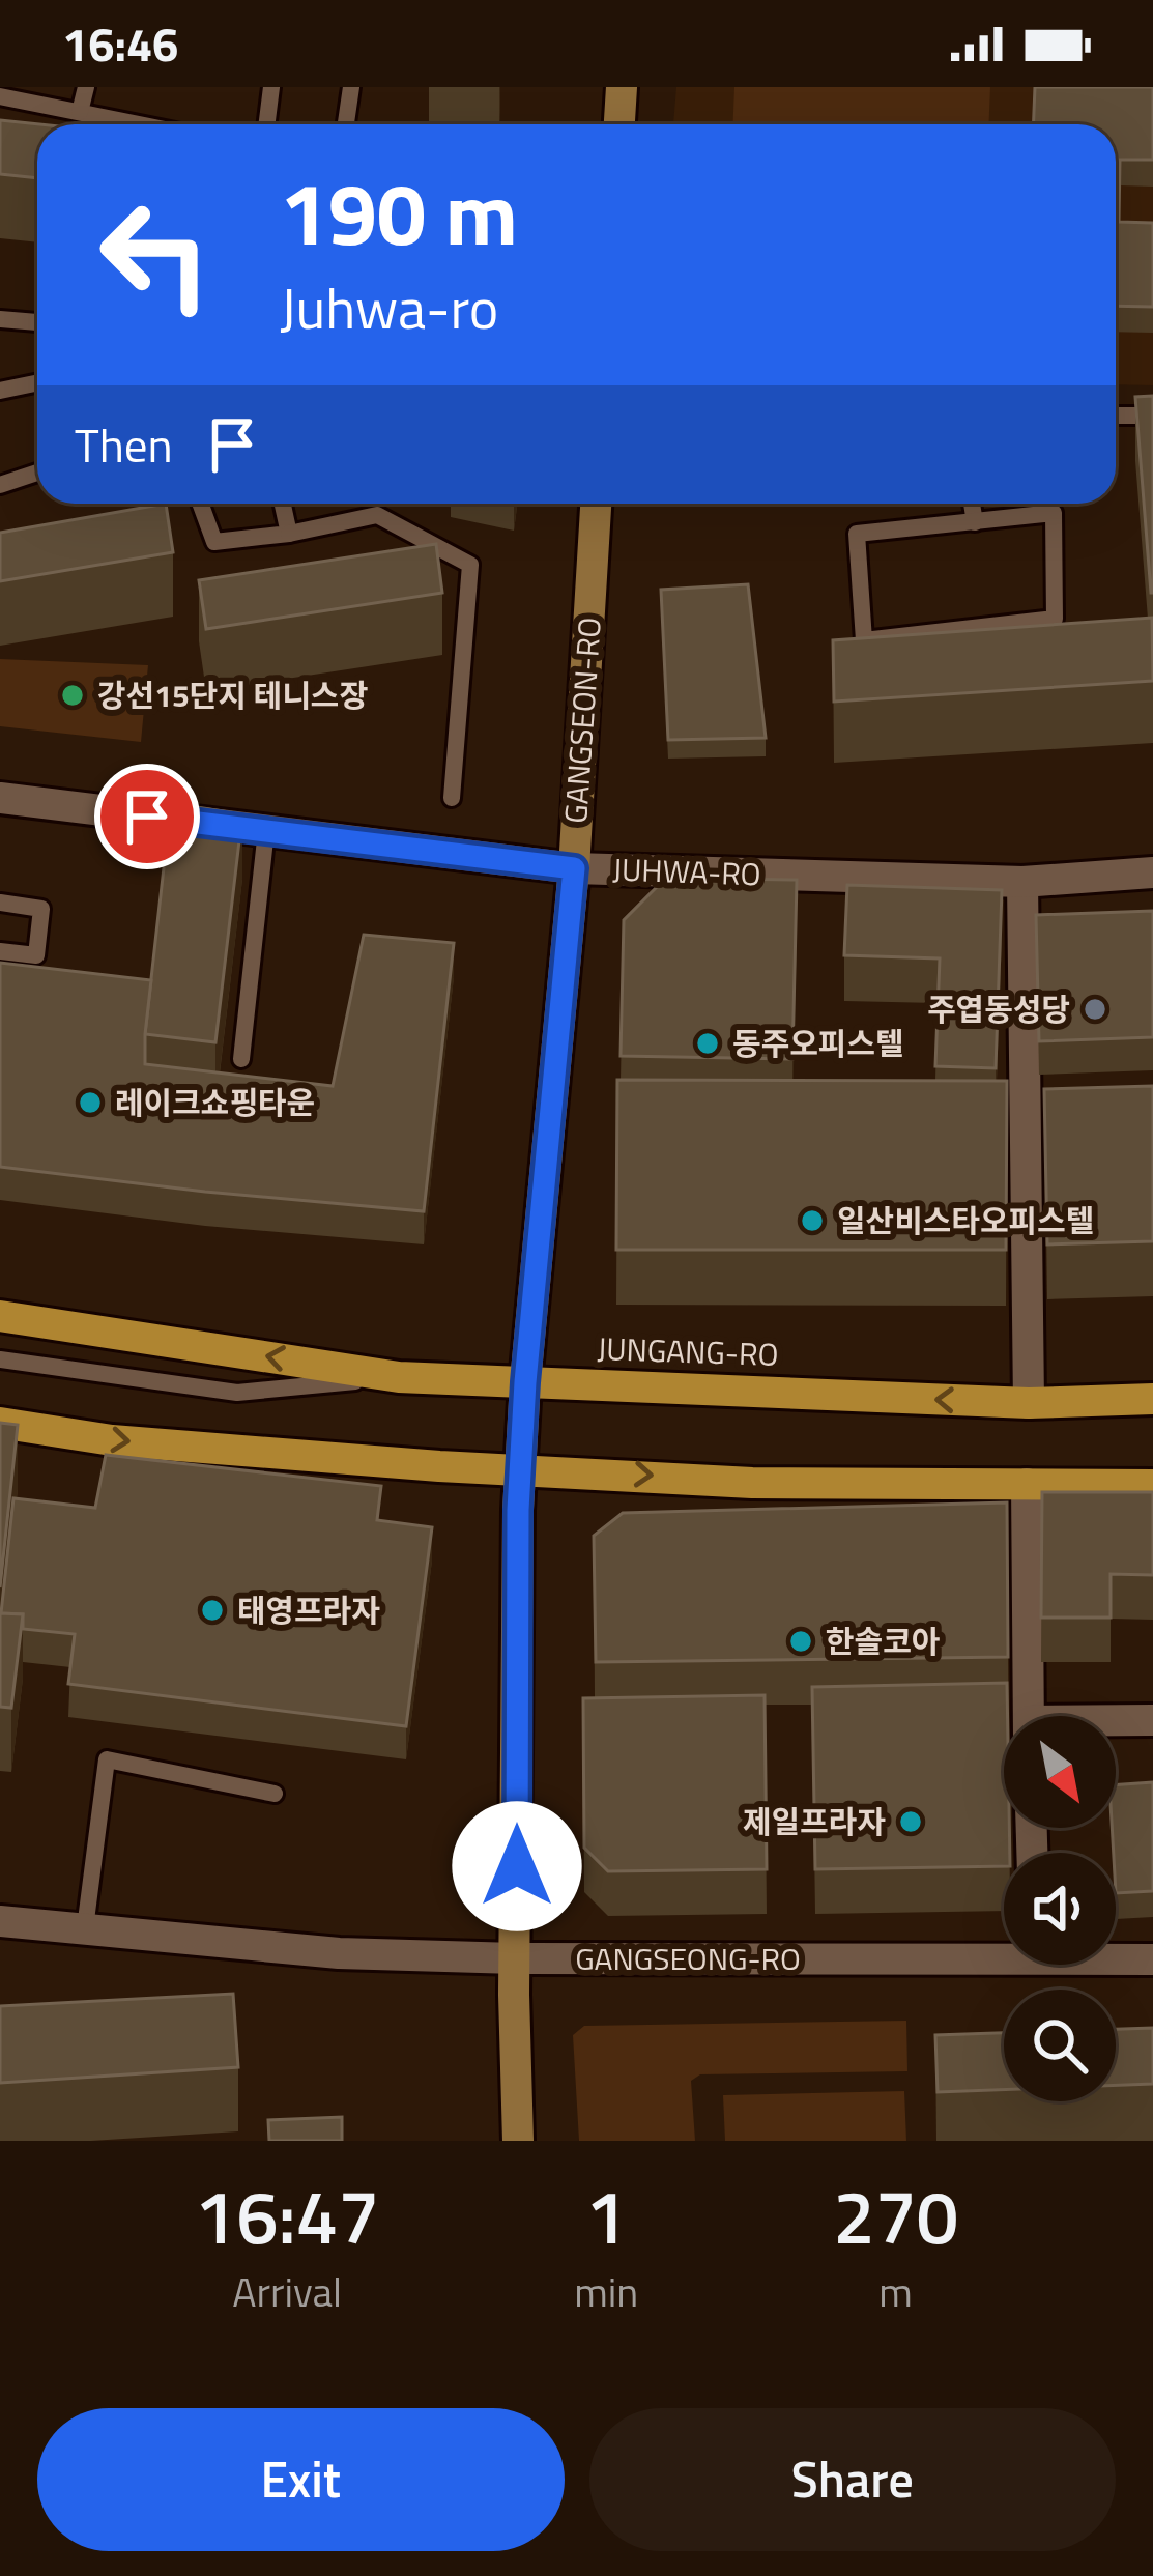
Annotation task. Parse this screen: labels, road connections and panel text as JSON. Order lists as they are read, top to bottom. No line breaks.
{"streets":{"main road":["GANGSEON-RO","JUNGANG-RO"],"street":["JUHWA-RO","GANGSEONG-RO"]},"crossings":[["GANGSEON-RO","JUHWA-RO"],["GANGSEON-RO","JUNGANG-RO"],["GANGSEON-RO","GANGSEONG-RO"]],"places":["강선15단지 테니스장","주엽동성당","동주오피스텔","레이크쇼핑타운","일산비스타오피스텔","태영프라자","한솔코아","제일프라자"],"north":"bottom right","page":{"status":"16:46","turn":["190 m","Juhwa-ro"],"then":"Then","eta":["16:47","Arrival","1","min","270","m"],"buttons":["Exit","Share"]}}
